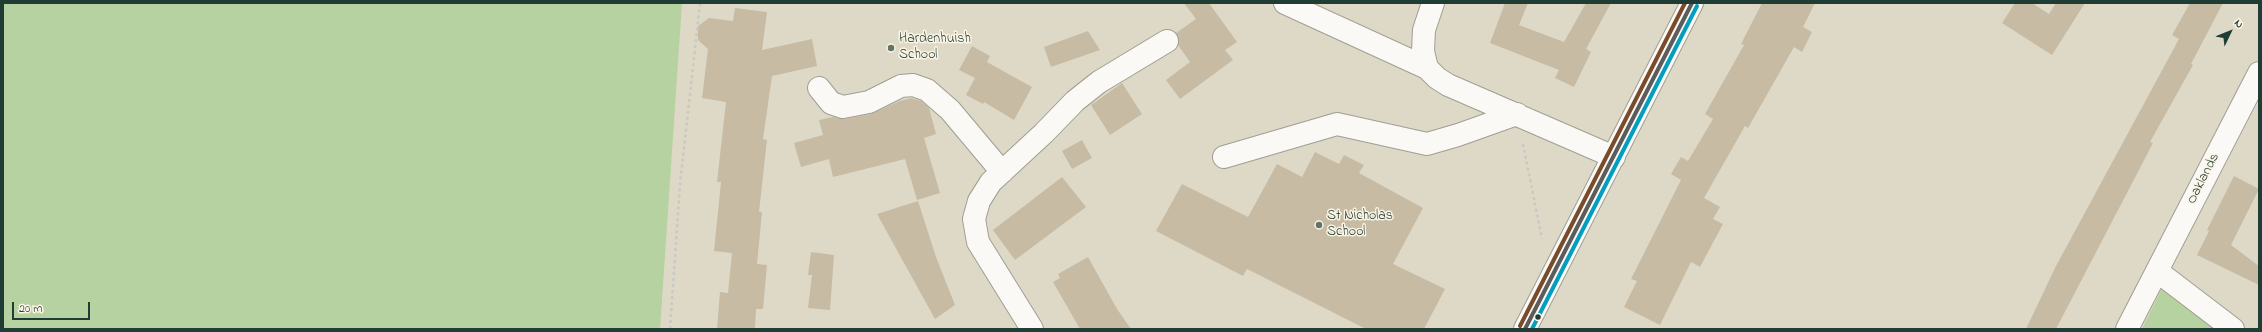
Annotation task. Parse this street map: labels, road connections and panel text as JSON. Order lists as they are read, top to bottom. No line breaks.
{"streets":{"street":["Oaklands"]},"places":["Hardenhuish School","St Nicholas School"],"scale_bar":"20 m","north":"top right"}
